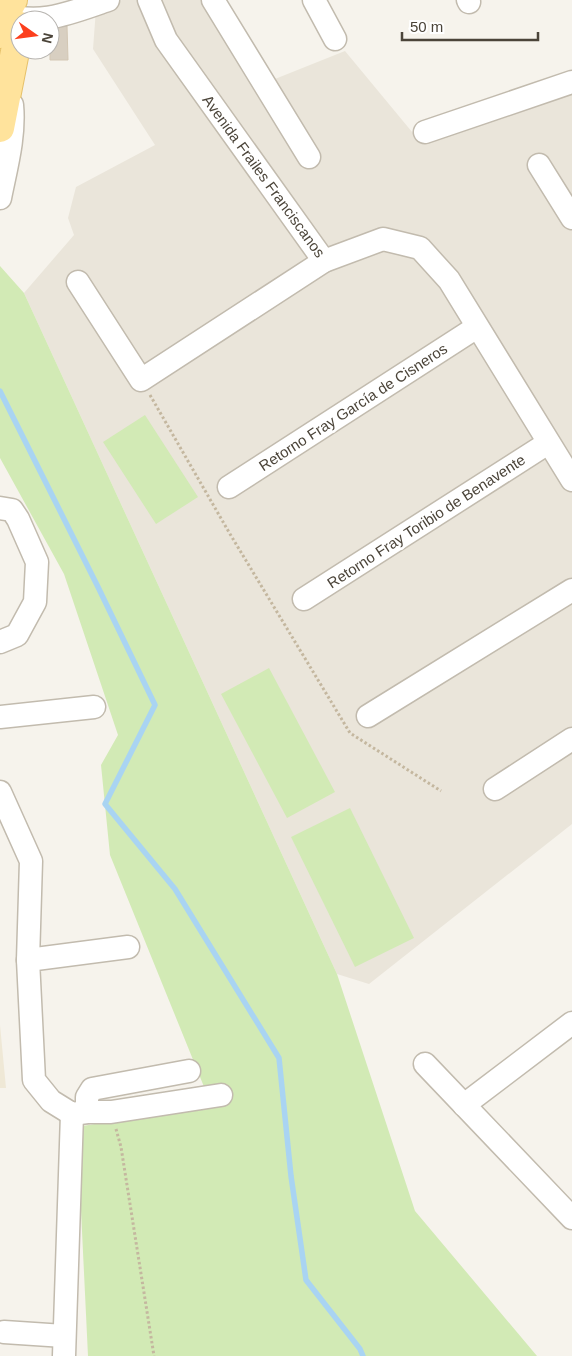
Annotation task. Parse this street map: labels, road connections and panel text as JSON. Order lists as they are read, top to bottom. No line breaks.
{"streets":{"street":["Avenida Frailes Franciscanos","Retorno Fray García de Cisneros","Retorno Fray Toribio de Benavente"]},"crossings":[["Avenida Frailes Franciscanos","Retorno Fray García de Cisneros"],["Avenida Frailes Franciscanos","Retorno Fray Toribio de Benavente"]],"scale_bar":"50 m","north":"right"}
